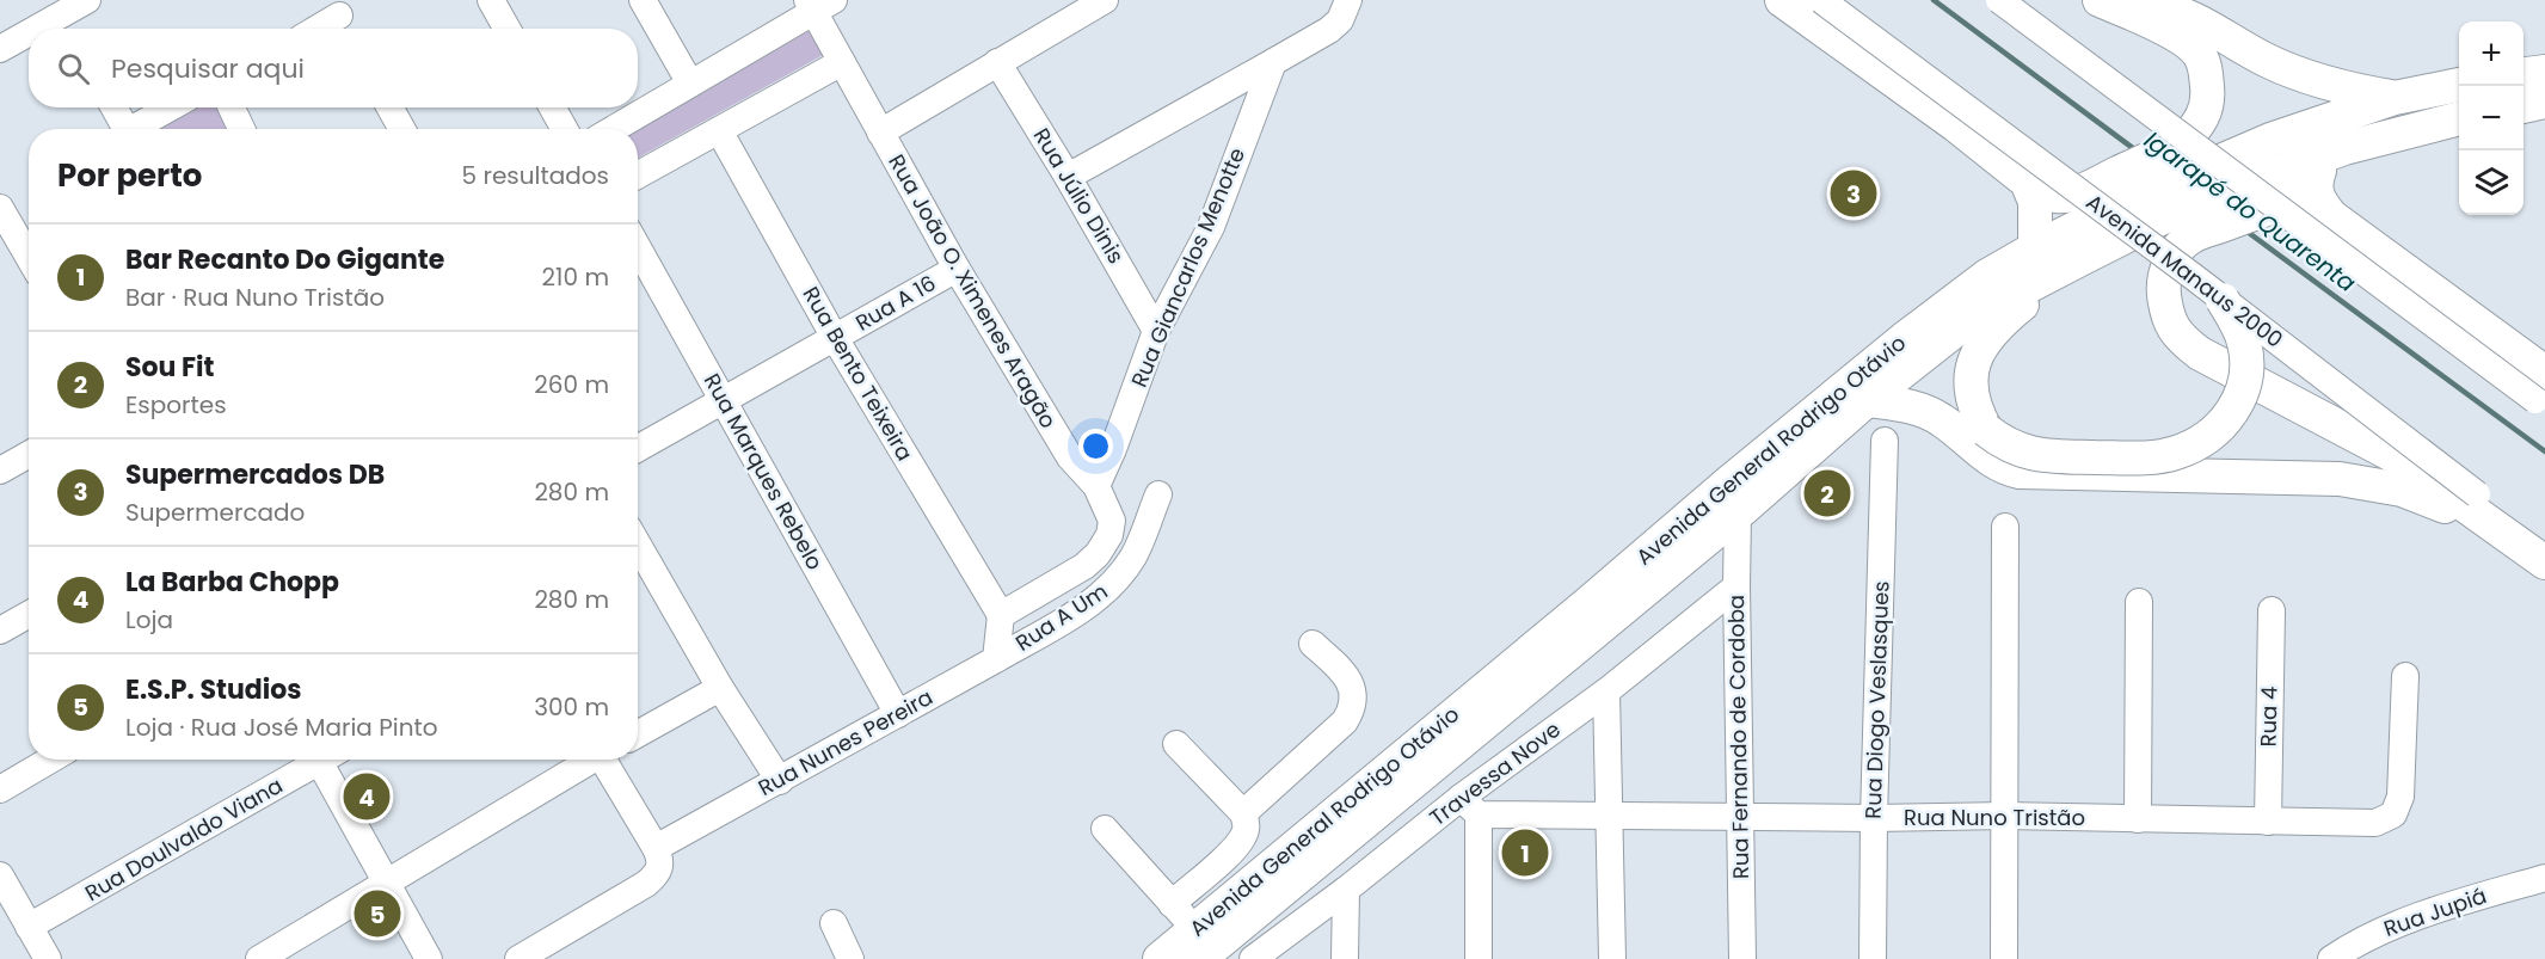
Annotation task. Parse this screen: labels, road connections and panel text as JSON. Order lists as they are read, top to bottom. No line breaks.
{"streets":{"main road":["Avenida General Rodrigo Otávio"],"street":["Rua Júlio Dinis","Rua Giancarlos Menotte","Avenida Manaus 2000","Rua João O. Ximenes Aragão","Rua A 16","Rua Bento Teixeira","Rua Marques Rebelo","Rua A Um","Rua Diogo Veslasques","Rua 4","Rua Fernando de Cordoba","Rua Nunes Pereira","Travessa Nove","Rua Nuno Tristão","Rua Doulvaldo Viana","Rua Jupiá"]},"crossings":[["Rua Júlio Dinis","Rua Giancarlos Menotte"],["Rua Giancarlos Menotte","Rua João O. Ximenes Aragão"],["Rua João O. Ximenes Aragão","Rua A 16"],["Rua João O. Ximenes Aragão","Rua Bento Teixeira"],["Rua A 16","Rua Bento Teixeira"],["Rua A 16","Rua Marques Rebelo"],["Avenida General Rodrigo Otávio","Rua Fernando de Cordoba"],["Rua Marques Rebelo","Rua Nunes Pereira"],["Rua A Um","Rua Nunes Pereira"],["Rua Diogo Veslasques","Rua Nuno Tristão"],["Rua 4","Rua Nuno Tristão"],["Rua Fernando de Cordoba","Travessa Nove"],["Rua Fernando de Cordoba","Rua Nuno Tristão"],["Travessa Nove","Rua Nuno Tristão"]],"water":["Igarapé do Quarenta"],"page":{"map_buttons":["+","−"],"search":"Pesquisar aqui","heading":["Por perto","5 resultados"],"pins":["3","2","4","1","5"],"list":[{"mark":"1","name":"Bar Recanto Do Gigante","note":"Bar · Rua Nuno Tristão","value":"210 m"},{"mark":"2","name":"Sou Fit","note":"Esportes","value":"260 m"},{"mark":"3","name":"Supermercados DB","note":"Supermercado","value":"280 m"},{"mark":"4","name":"La Barba Chopp","note":"Loja","value":"280 m"},{"mark":"5","name":"E.S.P. Studios","note":"Loja · Rua José Maria Pinto","value":"300 m"}]}}
